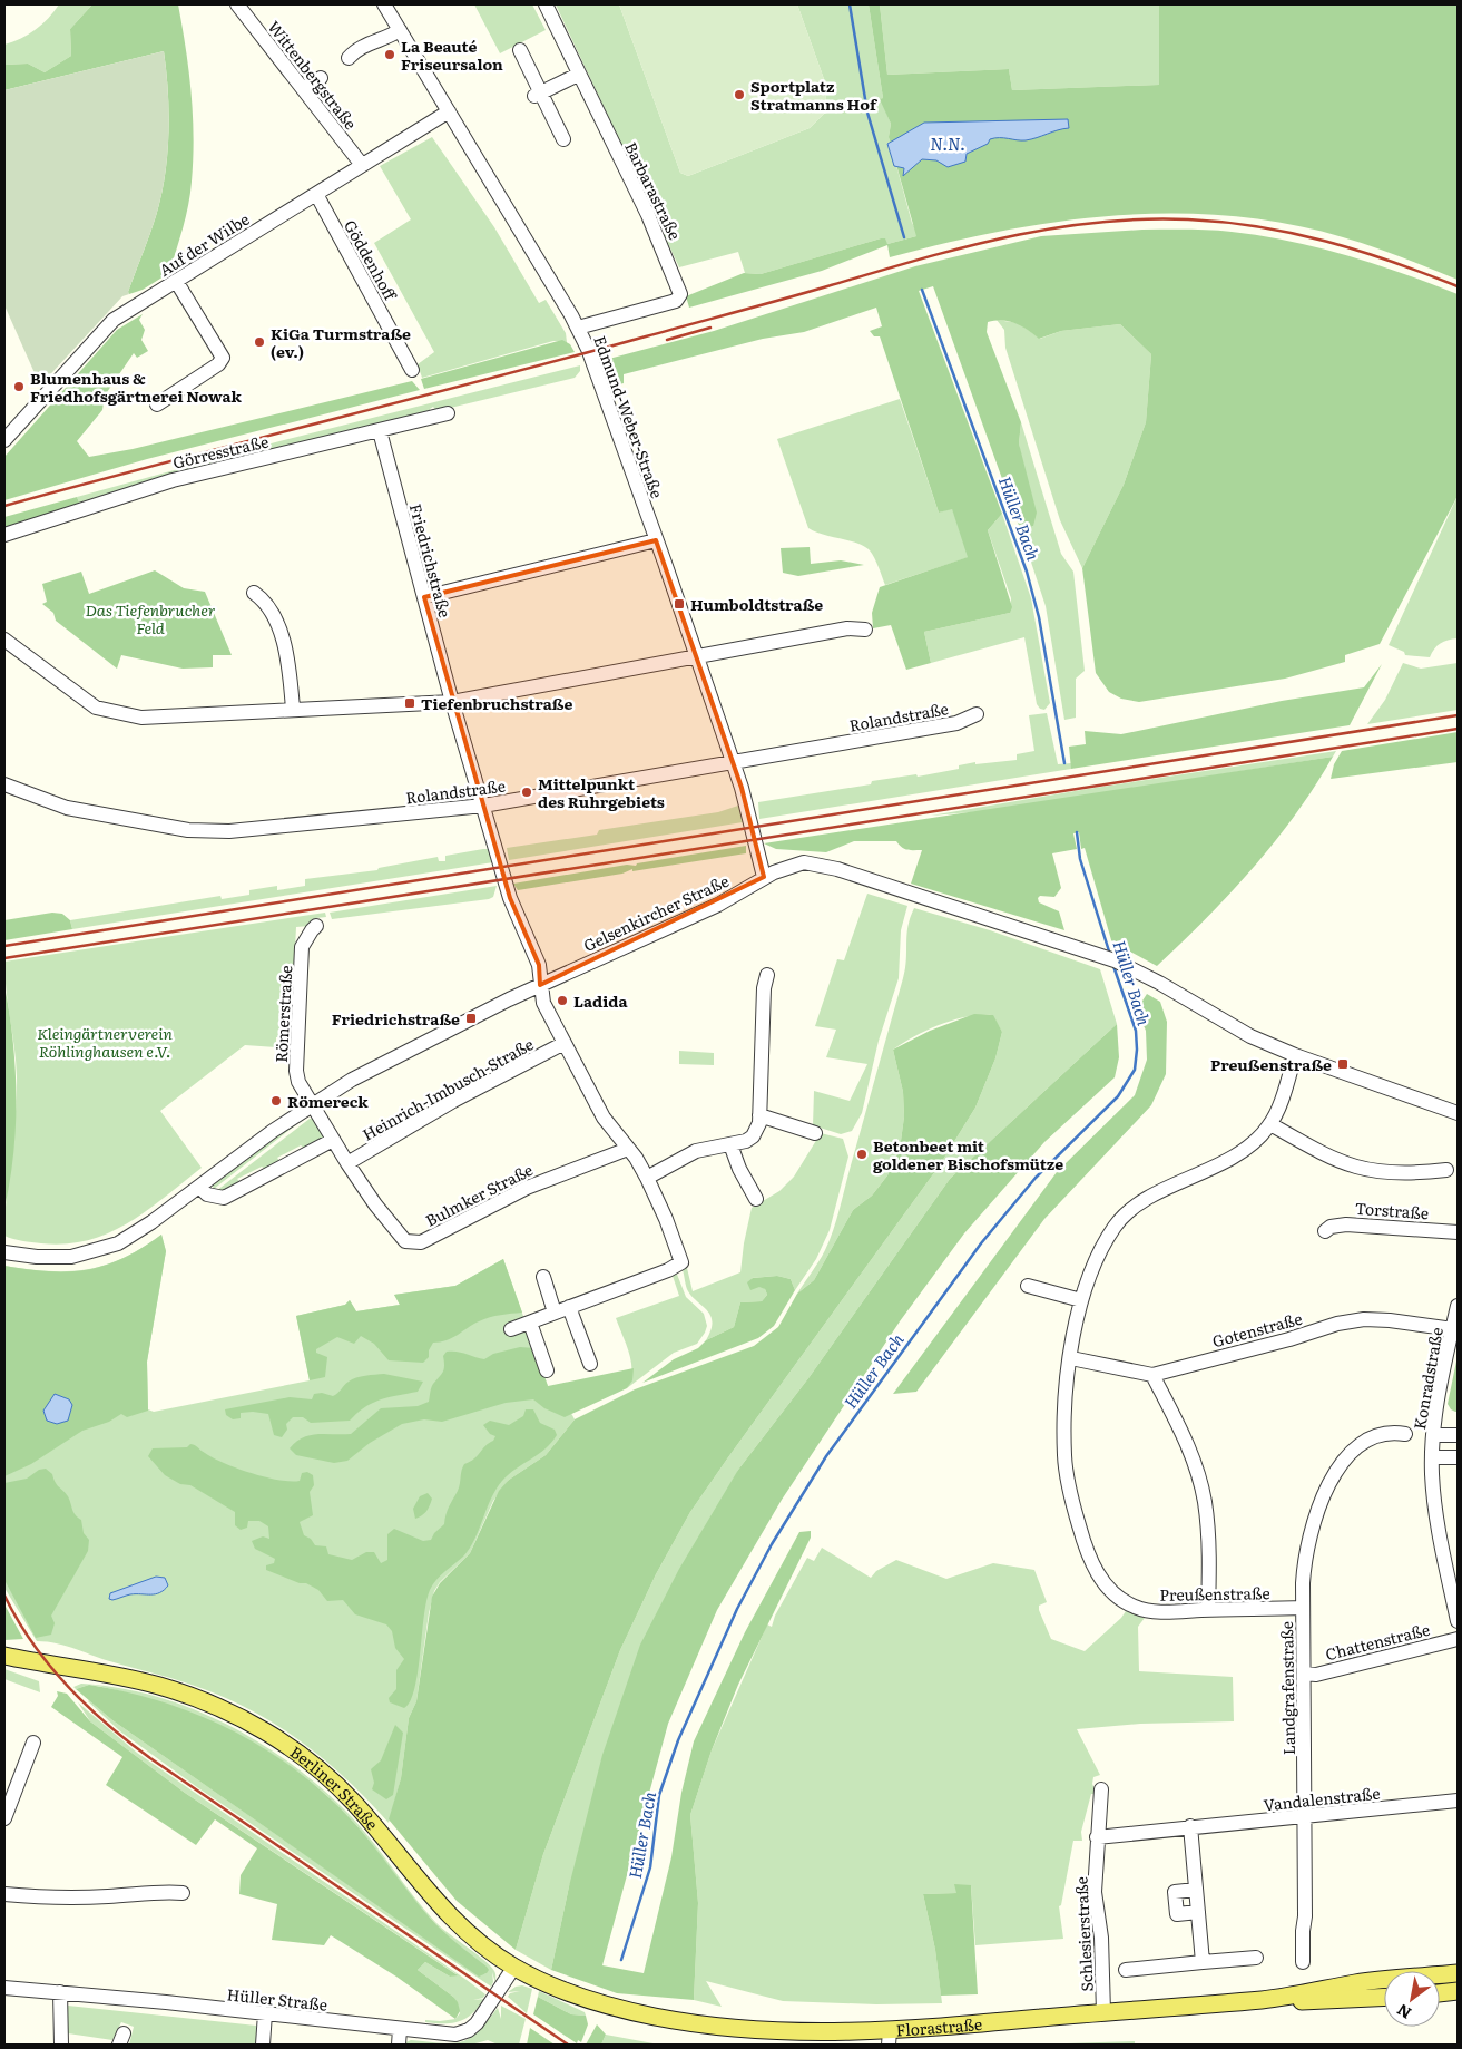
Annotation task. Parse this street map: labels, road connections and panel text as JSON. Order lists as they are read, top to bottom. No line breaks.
{"streets":{"main road":["Berliner Straße","Florastraße"],"street":["Wittenbergstraße","Barbarastraße","Auf der Wilbe","Göddenhoff","Edmund-Weber-Straße","Görresstraße","Friedrichstraße","Rolandstraße","Gelsenkircher Straße","Römerstraße","Heinrich-Imbusch-Straße","Bulmker Straße","Torstraße","Gotenstraße","Konradstraße","Preußenstraße","Chattenstraße","Landgrafenstraße","Vandalenstraße","Schlesierstraße","Hüller Straße"]},"crossings":[["Wittenbergstraße","Auf der Wilbe"],["Barbarastraße","Edmund-Weber-Straße"],["Auf der Wilbe","Göddenhoff"],["Auf der Wilbe","Edmund-Weber-Straße"],["Edmund-Weber-Straße","Rolandstraße"],["Edmund-Weber-Straße","Gelsenkircher Straße"],["Görresstraße","Friedrichstraße"],["Friedrichstraße","Rolandstraße"],["Friedrichstraße","Gelsenkircher Straße"],["Gelsenkircher Straße","Römerstraße"],["Gelsenkircher Straße","Bulmker Straße"],["Gelsenkircher Straße","Preußenstraße"],["Römerstraße","Bulmker Straße"],["Heinrich-Imbusch-Straße","Bulmker Straße"],["Gotenstraße","Konradstraße"],["Gotenstraße","Preußenstraße"],["Preußenstraße","Landgrafenstraße"],["Chattenstraße","Landgrafenstraße"],["Landgrafenstraße","Vandalenstraße"],["Berliner Straße","Hüller Straße"],["Berliner Straße","Florastraße"],["Vandalenstraße","Schlesierstraße"],["Schlesierstraße","Florastraße"]],"water":["N.N.","Hüller Bach"],"parks":["Das Tiefenbrucher Feld","Kleingärtnerverein Röhlinghausen e.V."],"places":{"other":["La Beauté Friseursalon","Sportplatz Stratmanns Hof","KiGa Turmstraße (ev.)","Blumenhaus & Friedhofsgärtnerei Nowak","Mittelpunkt des Ruhrgebiets","Ladida","Römereck","Betonbeet mit goldener Bischofsmütze"],"transit":["Humboldtstraße","Tiefenbruchstraße","Friedrichstraße","Preußenstraße"]},"north":"bottom left"}
